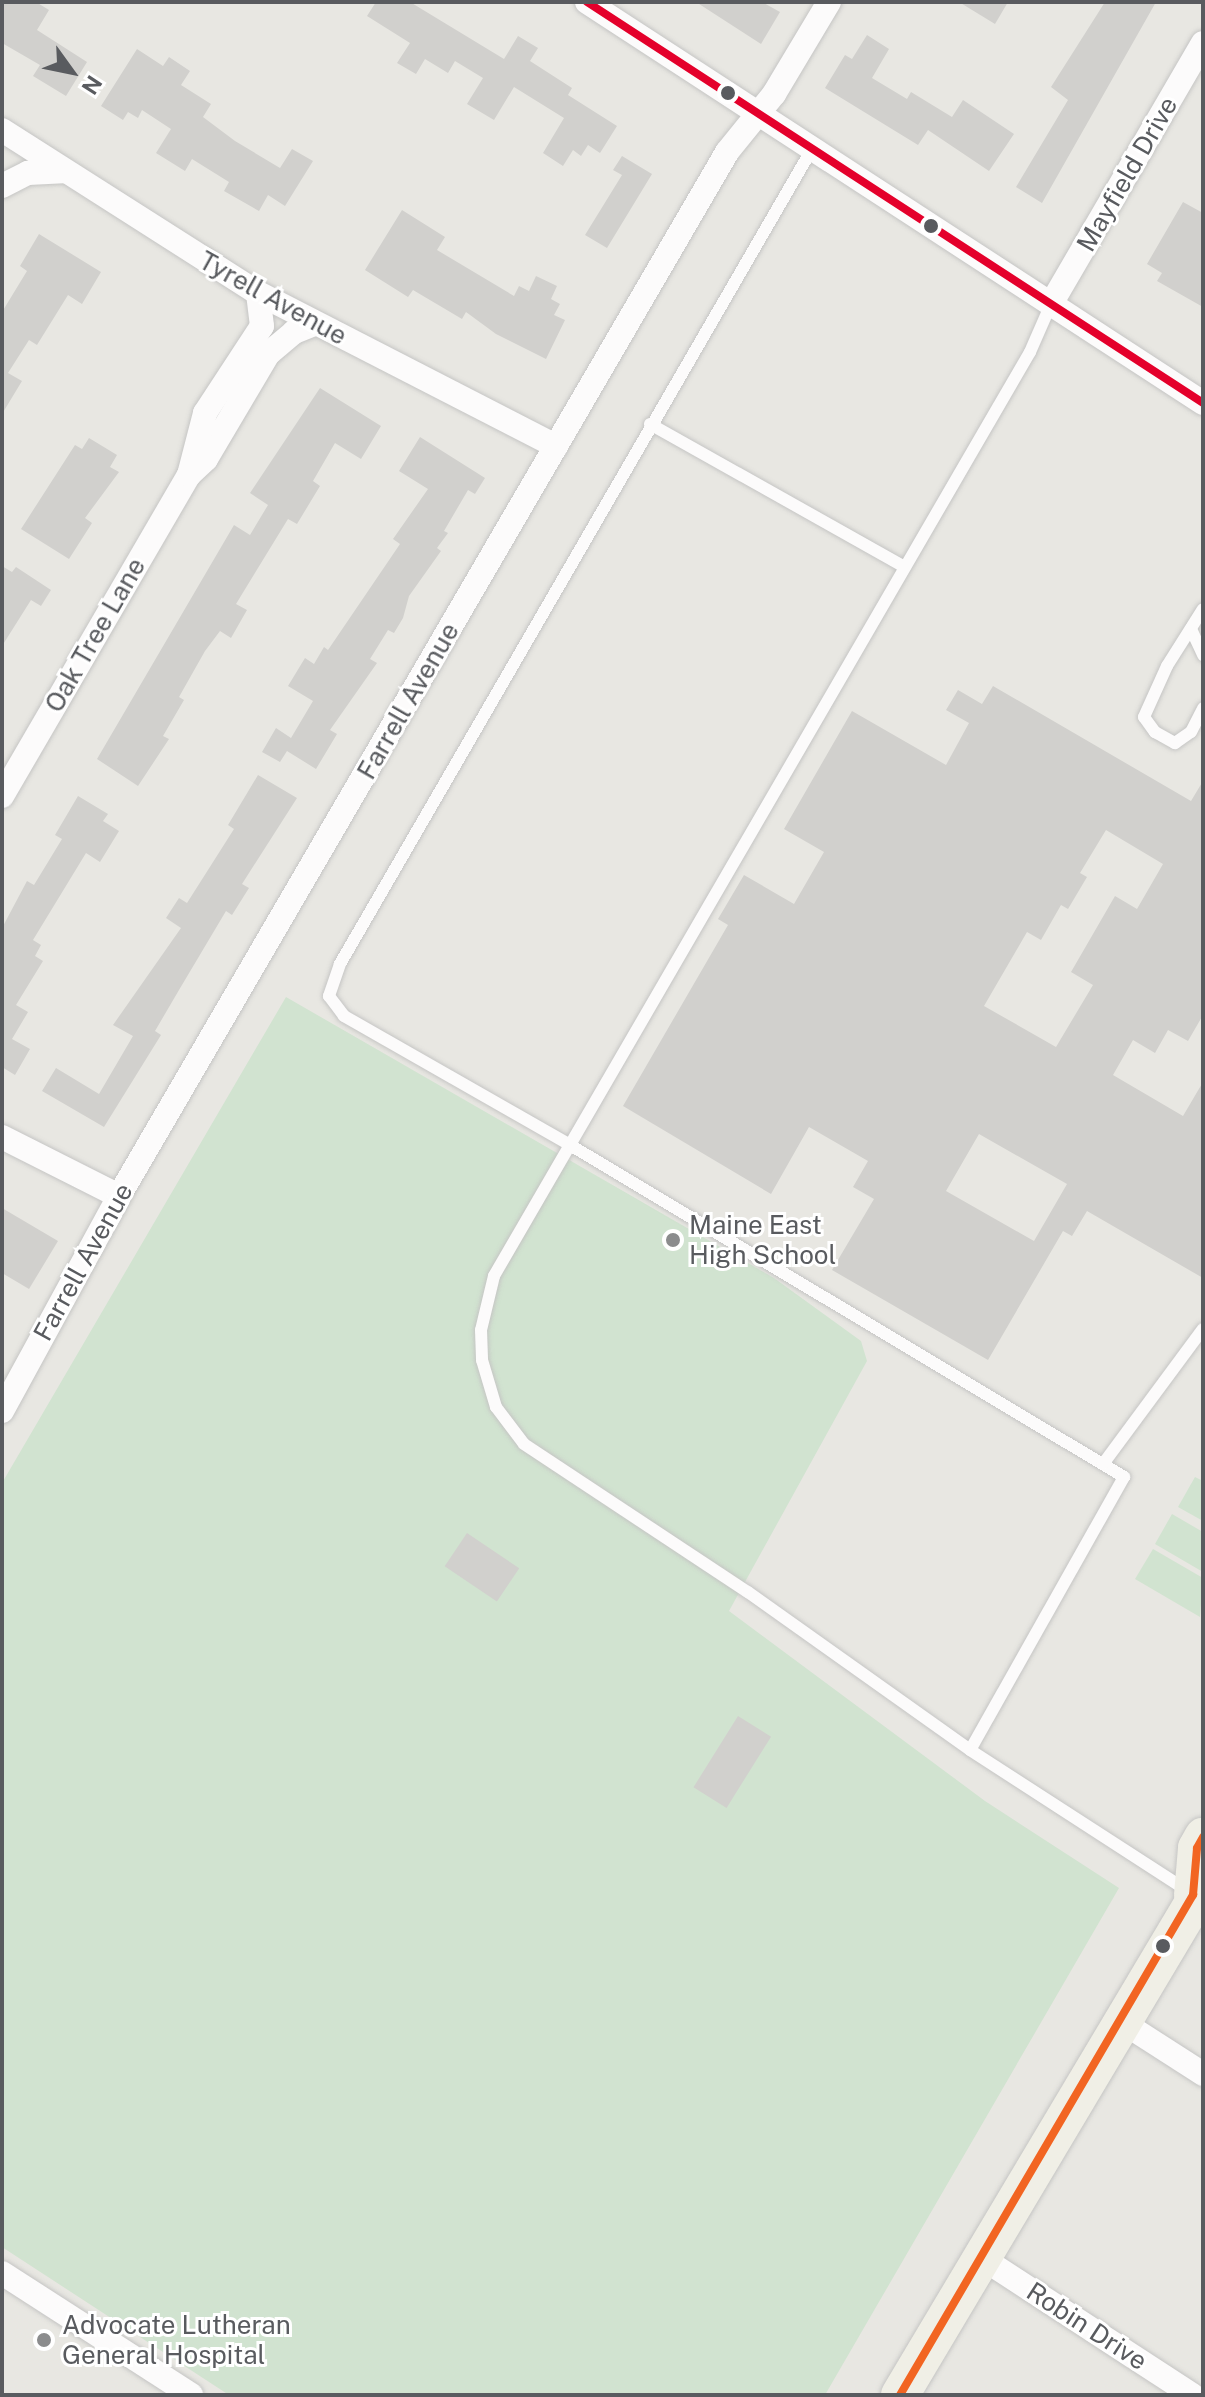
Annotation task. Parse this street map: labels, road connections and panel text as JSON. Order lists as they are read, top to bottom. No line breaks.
{"streets":{"street":["Mayfield Drive","Tyrell Avenue","Oak Tree Lane","Farrell Avenue","Robin Drive"]},"crossings":[["Tyrell Avenue","Oak Tree Lane"],["Tyrell Avenue","Farrell Avenue"]],"places":["Maine East High School","Advocate Lutheran General Hospital"],"north":"bottom right"}
